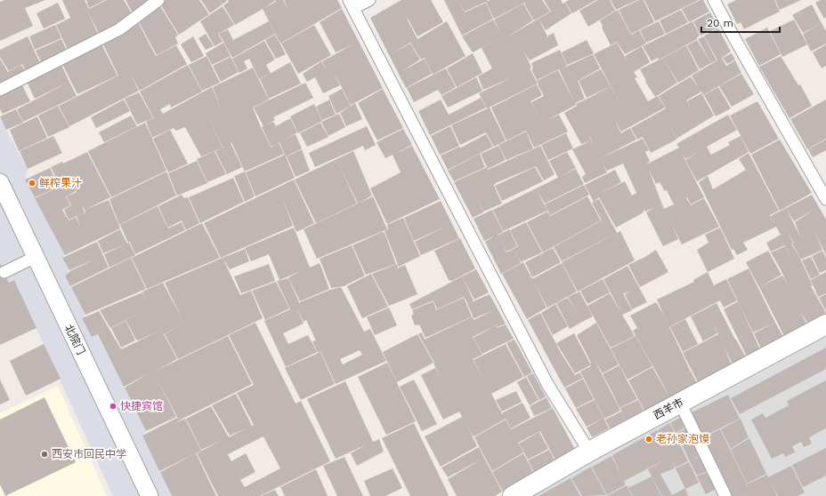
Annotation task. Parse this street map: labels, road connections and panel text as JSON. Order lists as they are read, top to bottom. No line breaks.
{"streets":{"street":["北院门","西羊市"]},"places":["鲜榨果汁","快捷宾馆","老孙家泡馍","西安市回民中学"],"scale_bar":"20 m"}
